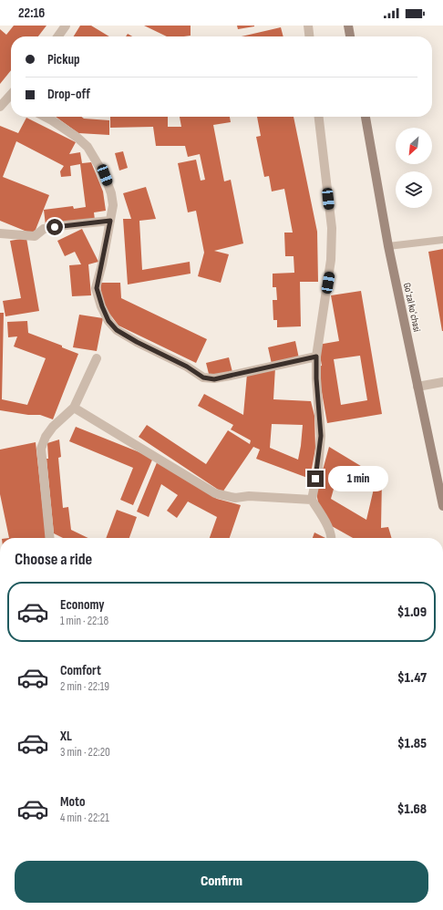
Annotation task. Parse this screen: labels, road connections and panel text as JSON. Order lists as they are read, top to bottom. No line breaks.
{"streets":{"main road":["Goʻzal koʻchasi"]},"north":"bottom left","page":{"status":"22:16","banner":["Pickup","Drop-off"],"bubble":"1 min","heading":"Choose a ride","list":[{"name":"Economy","note":"1 min · 22:18","value":"$1.09"},{"name":"Comfort","note":"2 min · 22:19","value":"$1.47"},{"name":"XL","note":"3 min · 22:20","value":"$1.85"},{"name":"Moto","note":"4 min · 22:21","value":"$1.68"}],"buttons":"Confirm"}}
